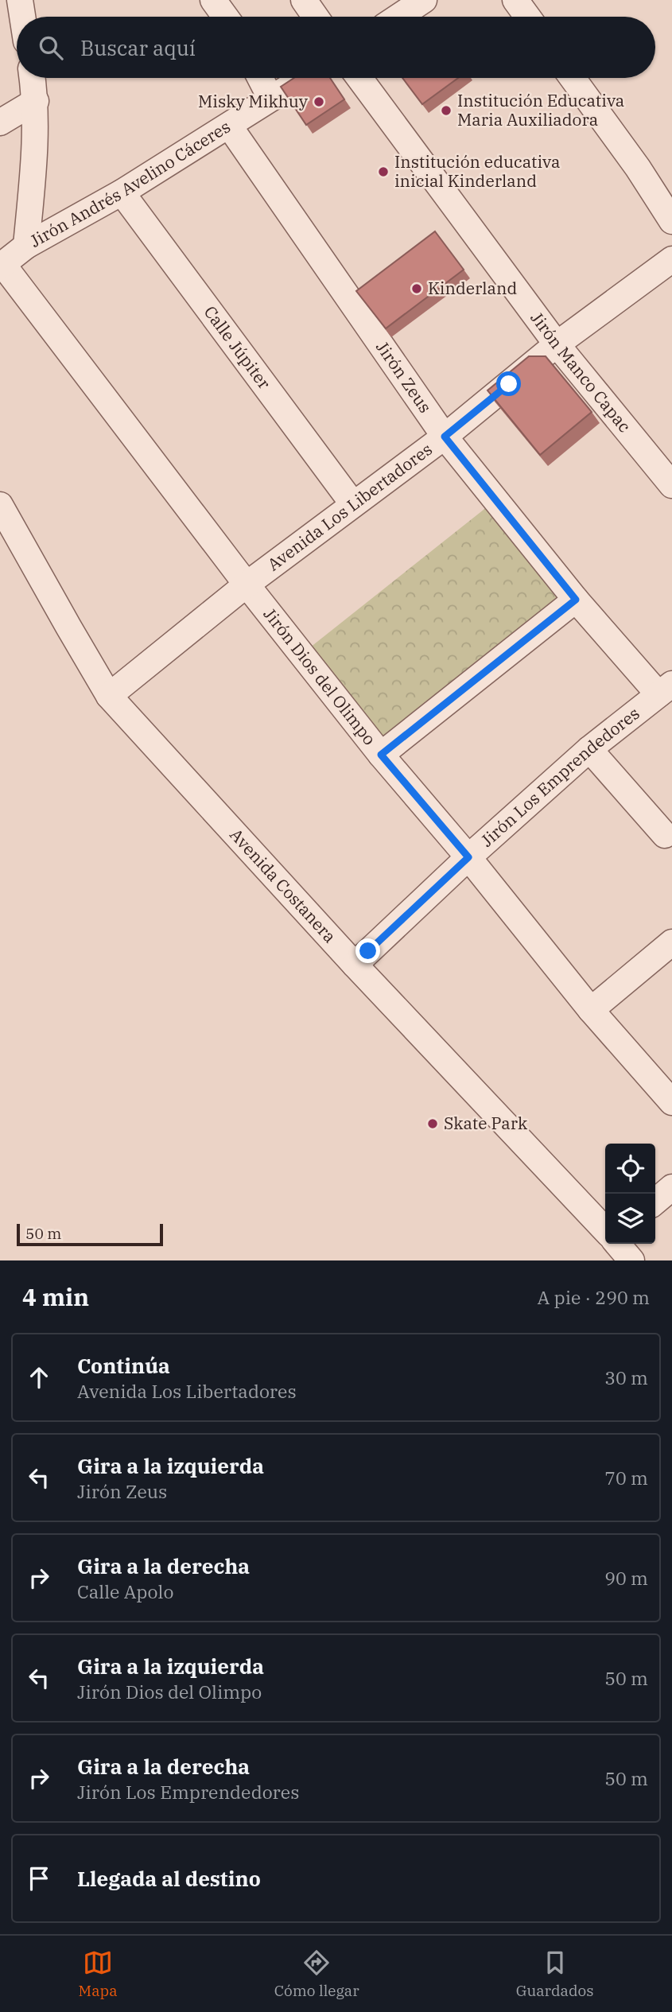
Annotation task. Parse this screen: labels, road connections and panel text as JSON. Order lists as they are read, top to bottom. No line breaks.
{"streets":{"street":["Jirón Andrés Avelino Cáceres","Calle Júpiter","Jirón Manco Capac","Jirón Zeus","Avenida Los Libertadores","Jirón Dios del Olimpo","Jirón Los Emprendedores","Avenida Costanera"]},"crossings":[["Jirón Andrés Avelino Cáceres","Calle Júpiter"],["Jirón Andrés Avelino Cáceres","Jirón Zeus"],["Jirón Andrés Avelino Cáceres","Jirón Dios del Olimpo"],["Calle Júpiter","Avenida Los Libertadores"],["Jirón Manco Capac","Avenida Los Libertadores"],["Jirón Zeus","Avenida Los Libertadores"],["Jirón Zeus","Jirón Los Emprendedores"],["Avenida Los Libertadores","Jirón Dios del Olimpo"],["Avenida Los Libertadores","Avenida Costanera"],["Jirón Dios del Olimpo","Jirón Los Emprendedores"],["Jirón Los Emprendedores","Avenida Costanera"]],"places":["Misky Mikhuy","Institución Educativa Maria Auxiliadora","Institución educativa inicial Kinderland","Kinderland","Skate Park"],"scale_bar":"50 m","page":{"search":"Buscar aquí","scale":"50 m","heading":["4 min","A pie · 290 m"],"list":[["Continúa","Avenida Los Libertadores","30 m"],["Gira a la izquierda","Jirón Zeus","70 m"],["Gira a la derecha","Calle Apolo","90 m"],["Gira a la izquierda","Jirón Dios del Olimpo","50 m"],["Gira a la derecha","Jirón Los Emprendedores","50 m"],"Llegada al destino"],"nav":["Mapa","Cómo llegar","Guardados"]}}
